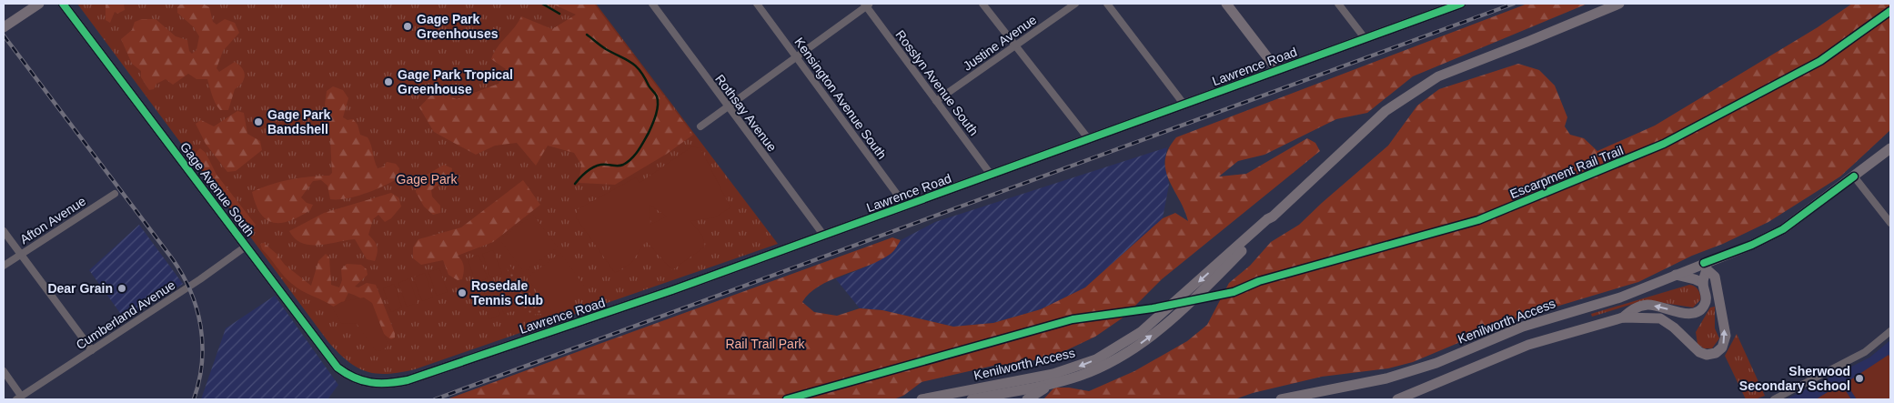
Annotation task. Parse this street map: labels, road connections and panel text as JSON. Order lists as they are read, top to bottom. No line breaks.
{"streets":{"main road":["Lawrence Road","Gage Avenue South","Kenilworth Access"],"street":["Justine Avenue","Rosslyn Avenue South","Kensington Avenue South","Rothsay Avenue","Afton Avenue","Cumberland Avenue"],"cycle path":["Escarpment Rail Trail"]},"crossings":[["Justine Avenue","Rosslyn Avenue South"],["Lawrence Road","Rosslyn Avenue South"],["Lawrence Road","Kensington Avenue South"],["Lawrence Road","Rothsay Avenue"],["Lawrence Road","Gage Avenue South"],["Gage Avenue South","Cumberland Avenue"]],"parks":["Gage Park","Rail Trail Park"],"places":["Gage Park Greenhouses","Gage Park Tropical Greenhouse","Gage Park Bandshell","Dear Grain","Rosedale Tennis Club","Sherwood Secondary School"]}
